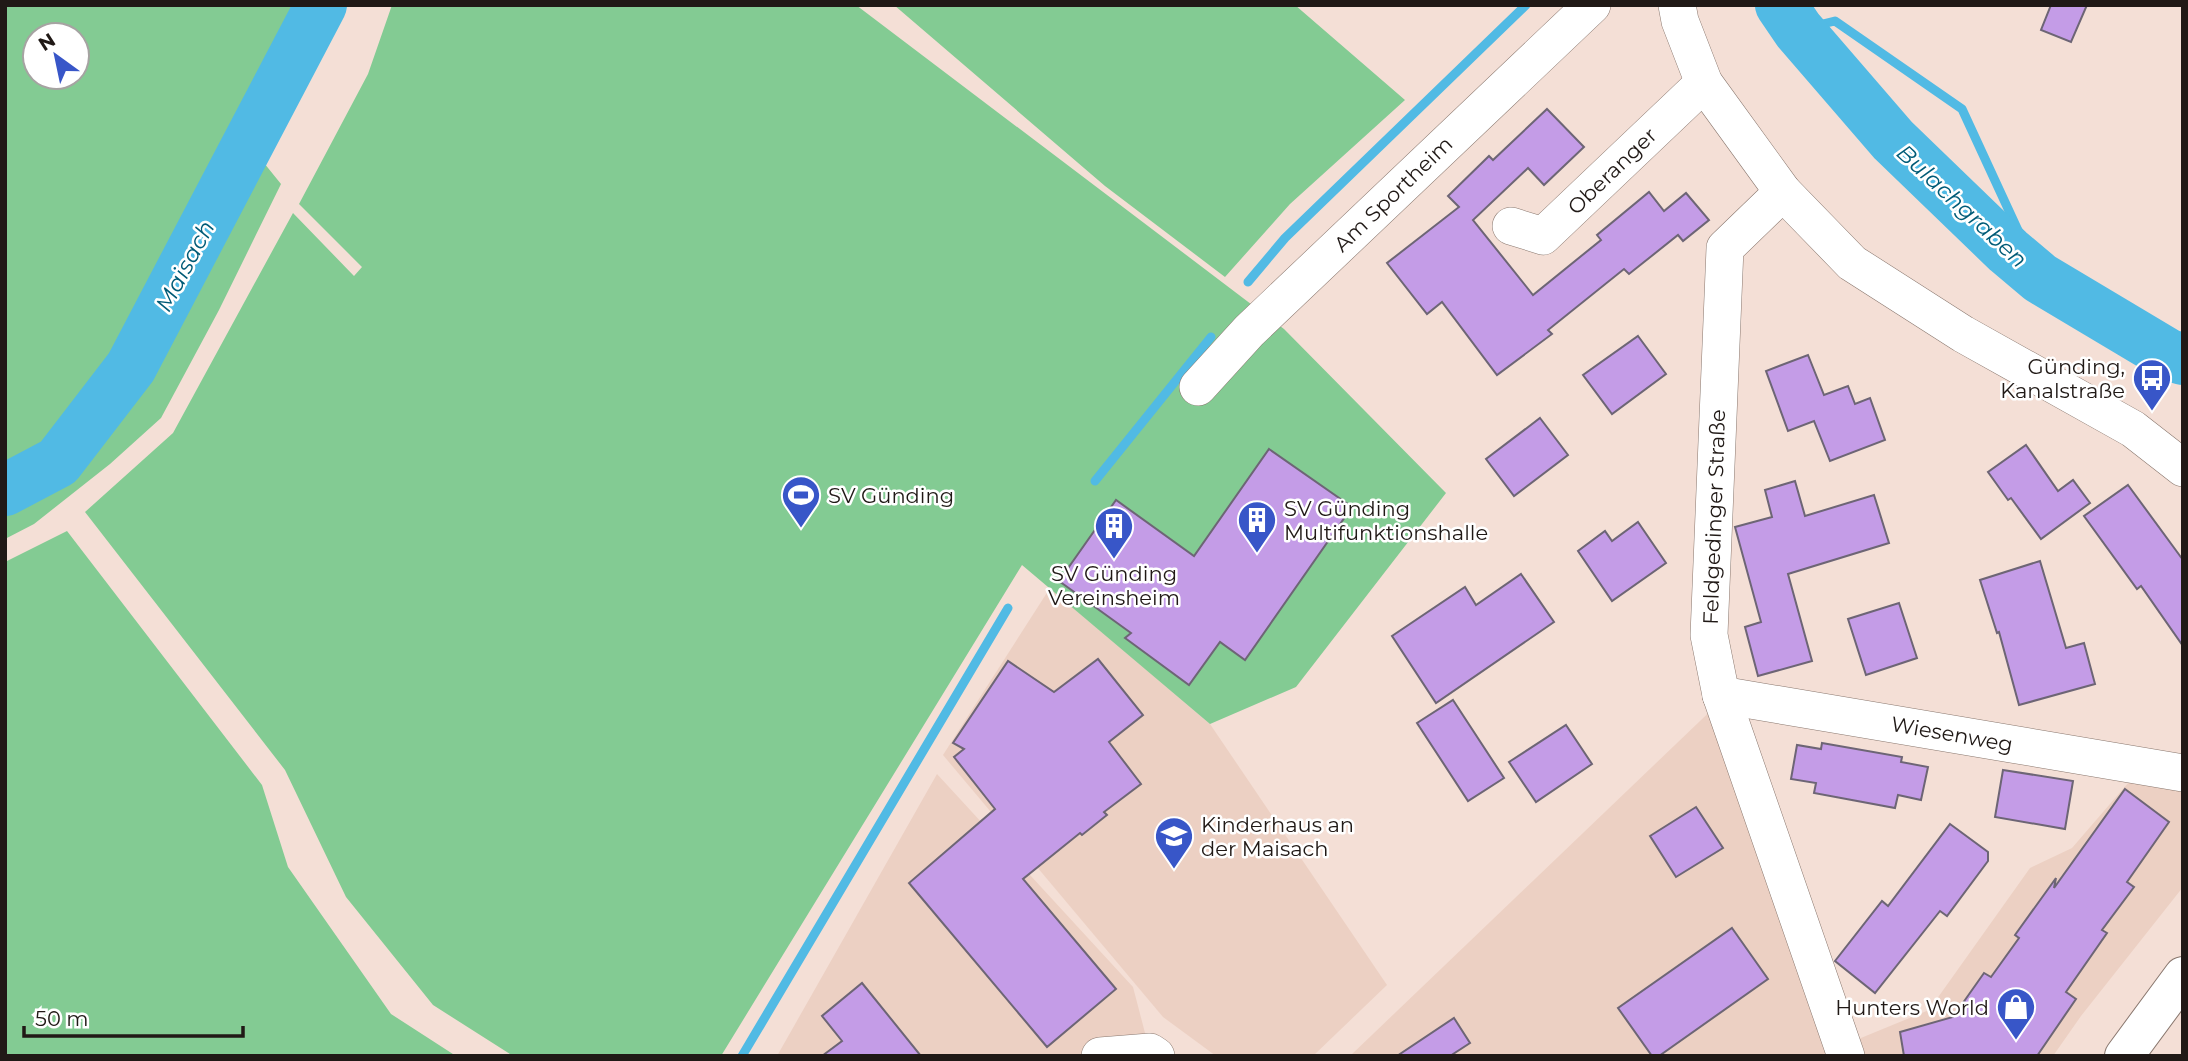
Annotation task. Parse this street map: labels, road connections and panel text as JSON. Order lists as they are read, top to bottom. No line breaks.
{"streets":{"street":["Oberanger","Am Sportheim","Feldgedinger Straße","Wiesenweg"]},"crossings":[["Feldgedinger Straße","Wiesenweg"]],"water":["Bulachgraben","Maisach"],"places":{"bus stop":["Günding, Kanalstraße"],"sports":["SV Günding"],"building":["SV Günding Multifunktionshalle","SV Günding Vereinsheim"],"school or university":["Kinderhaus an der Maisach"],"shop":["Hunters World"]},"scale_bar":"50 m","north":"top left"}
